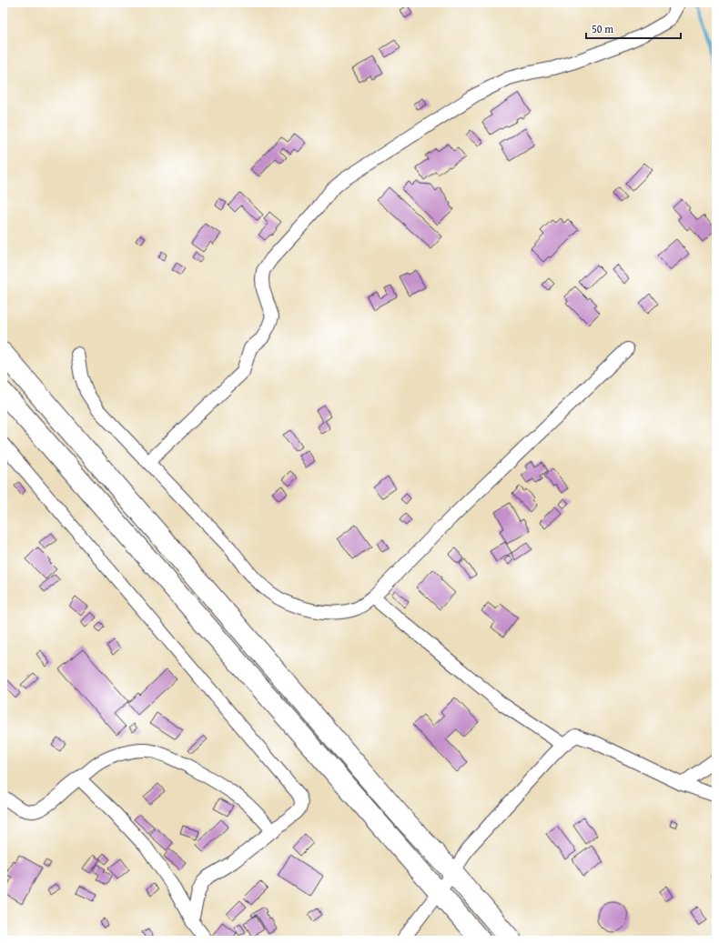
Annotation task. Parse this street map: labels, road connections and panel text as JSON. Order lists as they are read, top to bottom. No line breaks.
{"scale_bar":"50 m"}
